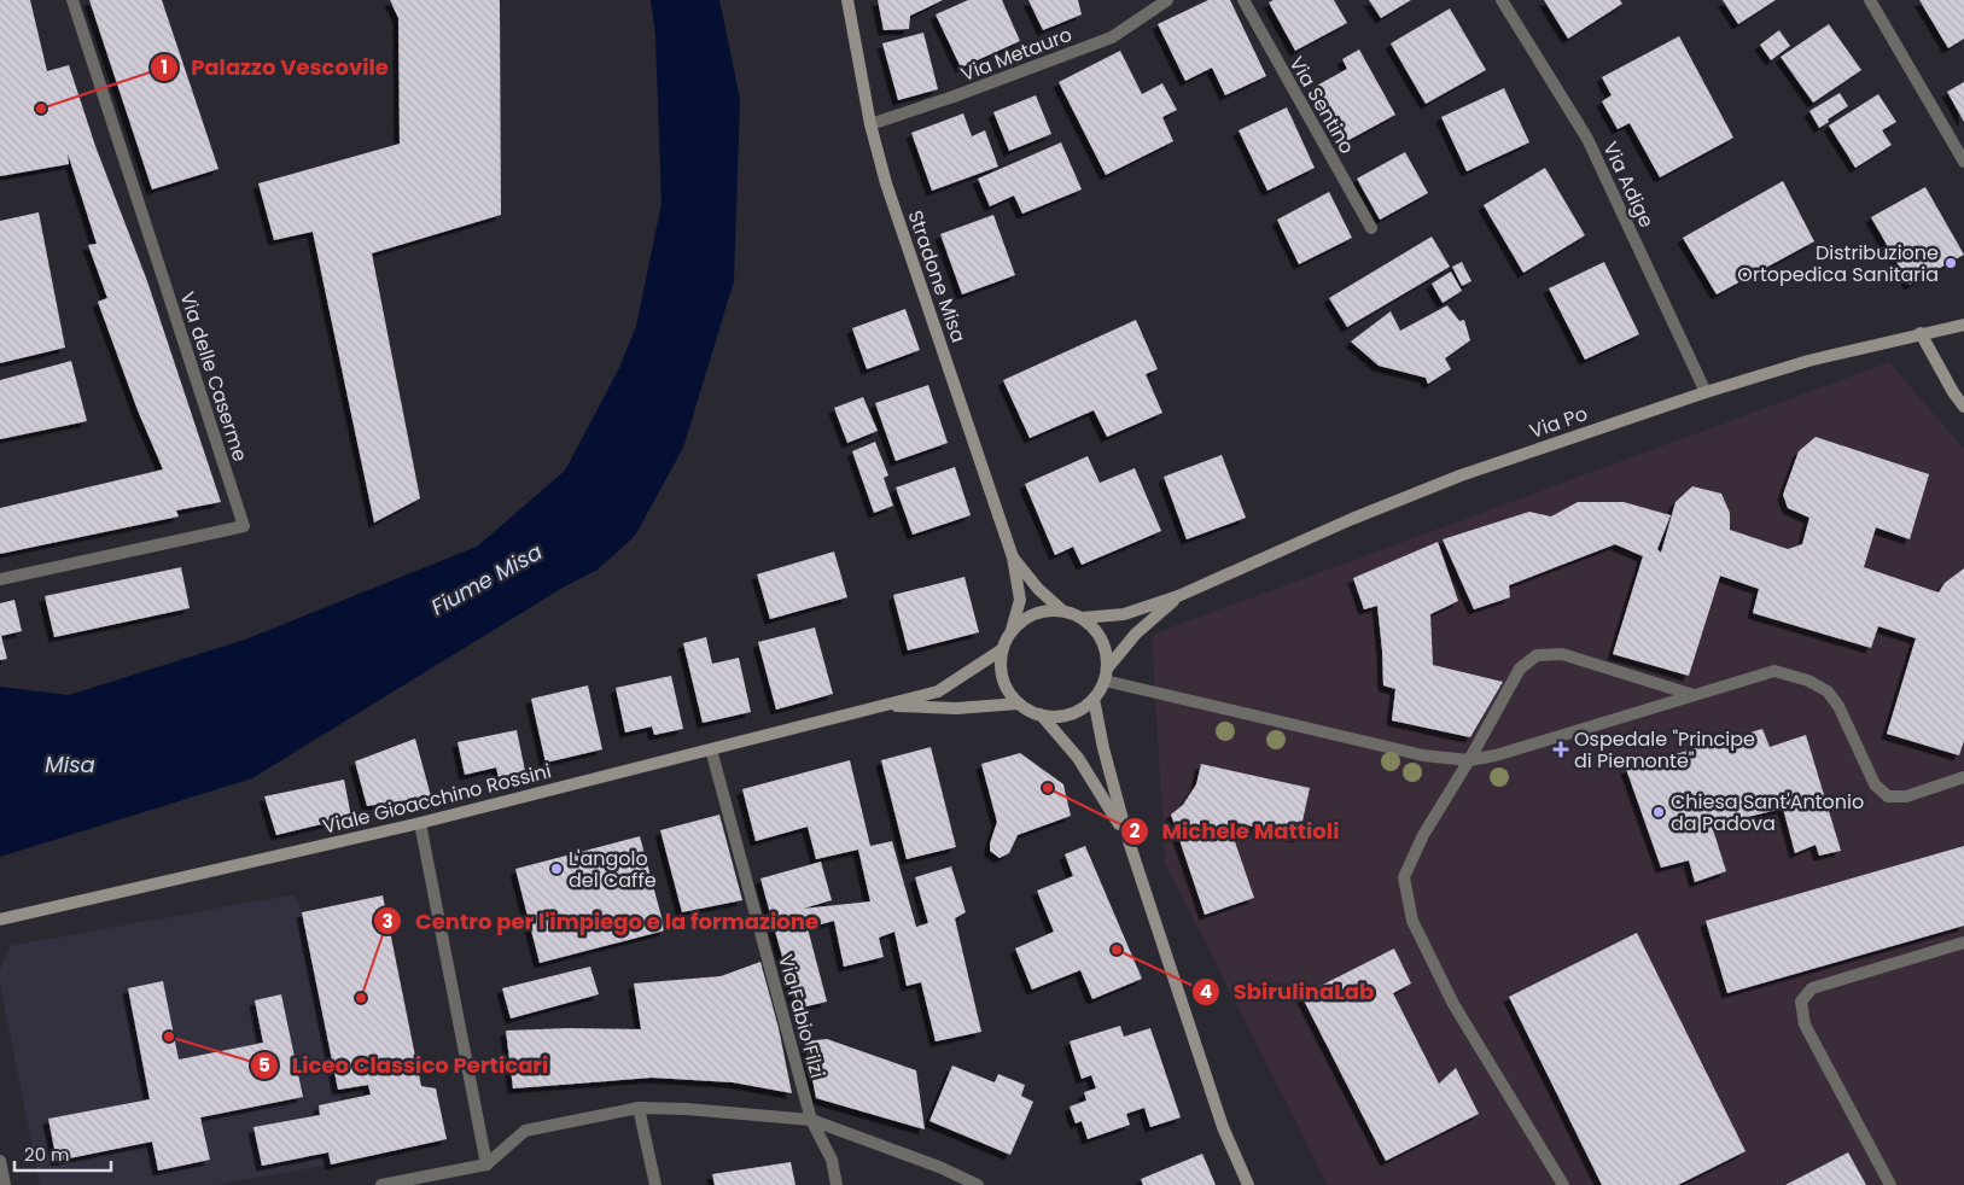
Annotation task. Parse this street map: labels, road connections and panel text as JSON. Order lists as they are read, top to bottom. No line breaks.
{"streets":{"street":["Via Metauro","Via Sentino","Via Adige","Stradone Misa","Via delle Caserme","Via Po","Viale Gioacchino Rossini","Via Fabio Filzi"]},"crossings":[["Via Metauro","Stradone Misa"],["Via Adige","Via Po"],["Stradone Misa","Via Po"],["Stradone Misa","Viale Gioacchino Rossini"],["Via Po","Viale Gioacchino Rossini"],["Viale Gioacchino Rossini","Via Fabio Filzi"]],"water":["Fiume Misa","Misa"],"places":{"other":["Palazzo Vescovile","Distribuzione Ortopedica Sanitaria","Michele Mattioli","Chiesa Sant'Antonio da Padova","L'angolo del Caffe","SbirulinaLab","Centro per l'impiego e la formazione","Liceo Classico Perticari"],"health":["Ospedale \"Principe di Piemonte\""]},"scale_bar":"20 m"}
